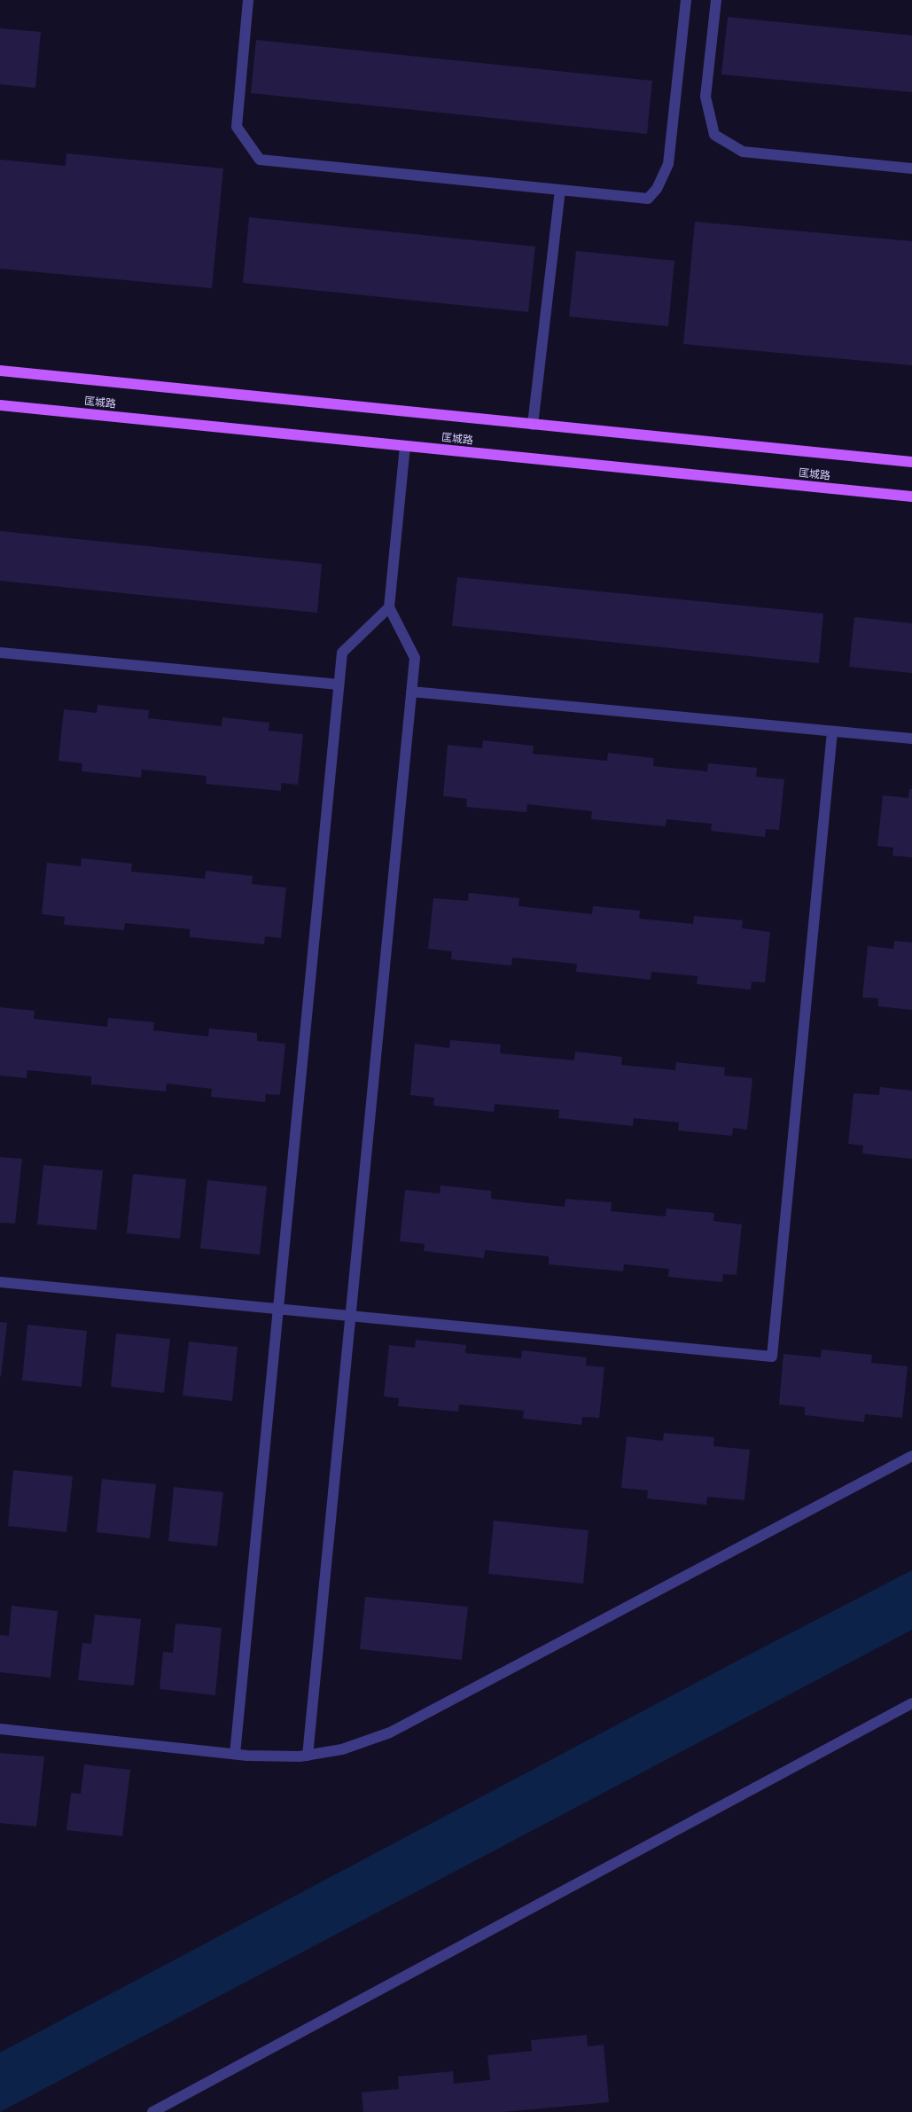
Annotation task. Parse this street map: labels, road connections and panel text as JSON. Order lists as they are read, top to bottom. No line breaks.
{"streets":{"main road":["匡城路"]}}
